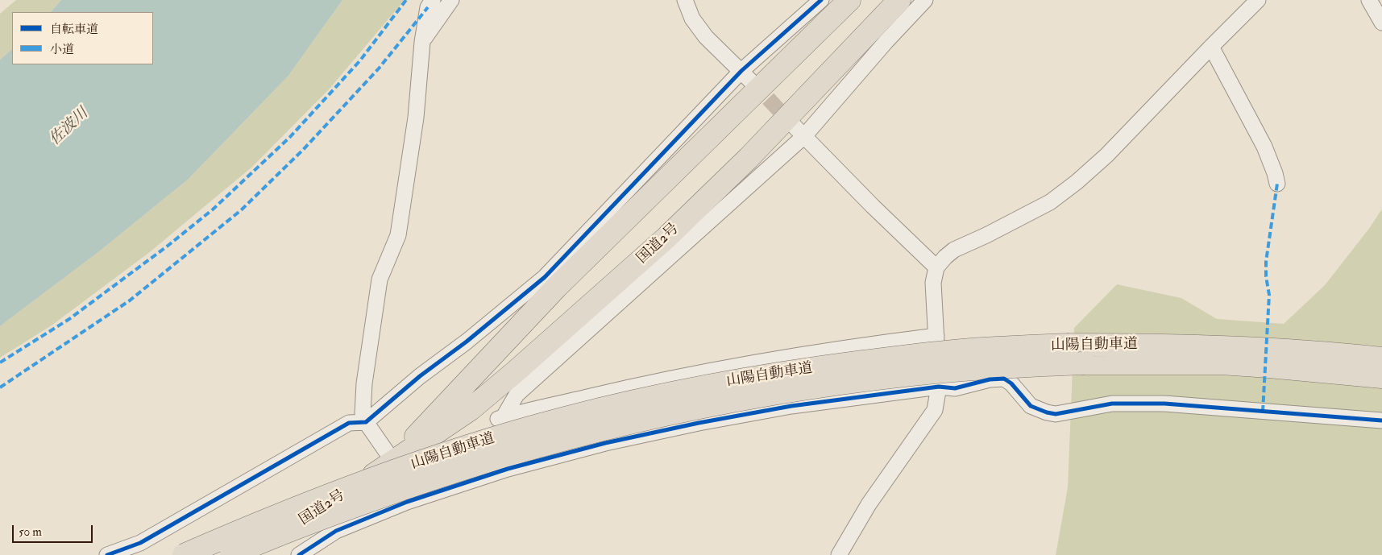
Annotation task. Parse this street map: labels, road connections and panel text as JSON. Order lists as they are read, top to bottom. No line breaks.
{"streets":{"highway":["国道2号","山陽自動車道"]},"water":["佐波川"],"legend":["自転車道","小道"],"scale_bar":"50 m"}
